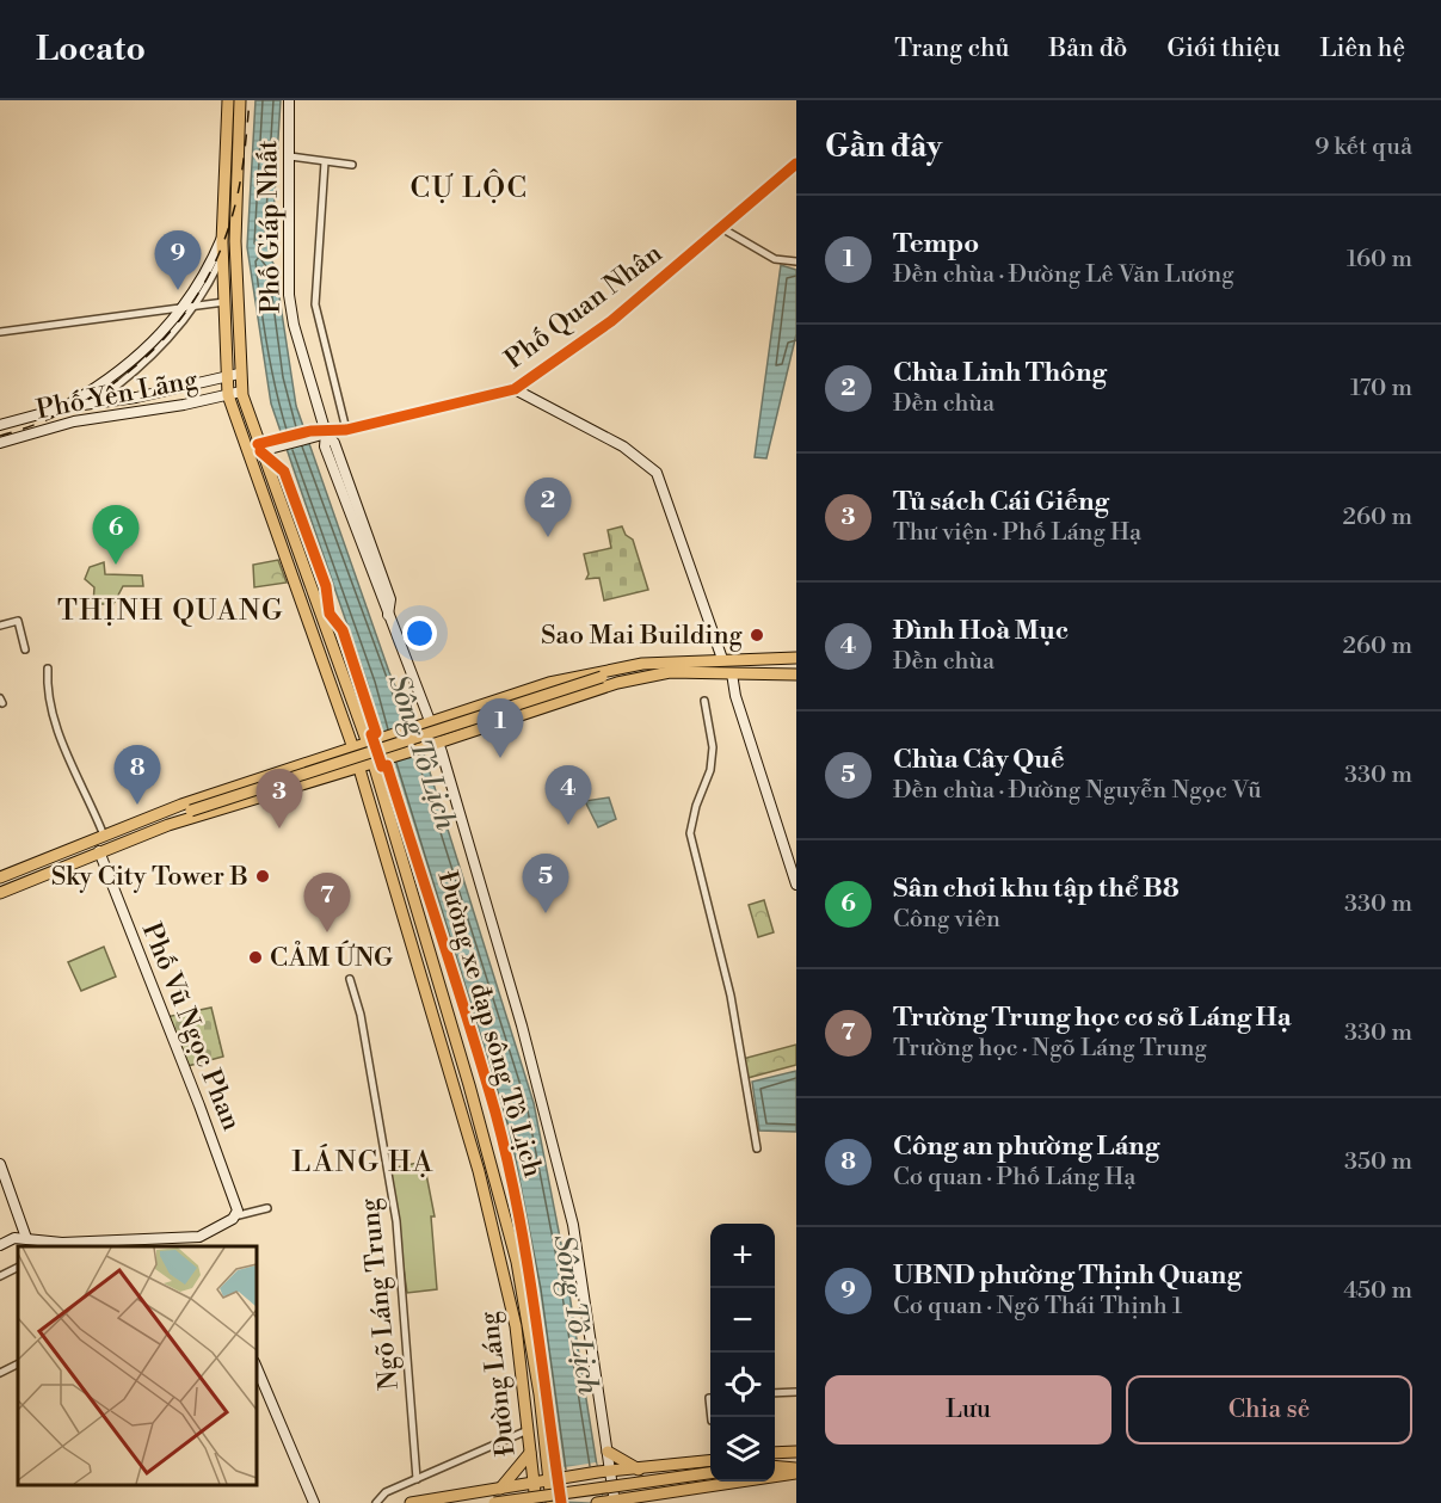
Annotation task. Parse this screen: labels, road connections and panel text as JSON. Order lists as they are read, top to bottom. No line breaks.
{"streets":{"main road":["Phố Giáp Nhất","Phố Quan Nhân","Phố Yên Lãng","Phố Vũ Ngọc Phan","Đường Láng"],"street":["Ngõ Láng Trung"],"cycle path":["Đường xe đạp sông Tô Lịch"]},"crossings":[["Phố Giáp Nhất","Phố Quan Nhân"],["Phố Quan Nhân","Đường Láng"],["Phố Yên Lãng","Đường Láng"]],"districts":["CỰ LỘC","THỊNH QUANG","LÁNG HẠ"],"water":["Sông Tô Lịch"],"places":["Sao Mai Building","Sky City Tower B","CẢM ỨNG"],"page":{"header":"Locato","nav":["Trang chủ","Bản đồ","Giới thiệu","Liên hệ"],"heading":["Gần đây","9 kết quả"],"list":[{"mark":"1","name":"Tempo","note":"Đền chùa · Đường Lê Văn Lương","value":"160 m"},{"mark":"2","name":"Chùa Linh Thông","note":"Đền chùa","value":"170 m"},{"mark":"3","name":"Tủ sách Cái Giếng","note":"Thư viện · Phố Láng Hạ","value":"260 m"},{"mark":"4","name":"Đình Hoà Mục","note":"Đền chùa","value":"260 m"},{"mark":"5","name":"Chùa Cây Quế","note":"Đền chùa · Đường Nguyễn Ngọc Vũ","value":"330 m"},{"mark":"6","name":"Sân chơi khu tập thể B8","note":"Công viên","value":"330 m"},{"mark":"7","name":"Trường Trung học cơ sở Láng Hạ","note":"Trường học · Ngõ Láng Trung","value":"330 m"},{"mark":"8","name":"Công an phường Láng","note":"Cơ quan · Phố Láng Hạ","value":"350 m"},{"mark":"9","name":"UBND phường Thịnh Quang","note":"Cơ quan · Ngõ Thái Thịnh 1","value":"450 m"}],"pins":["9","2","6","1","8","4","3","5","7"],"map_buttons":["+","−"],"buttons":["Lưu","Chia sẻ"]}}
